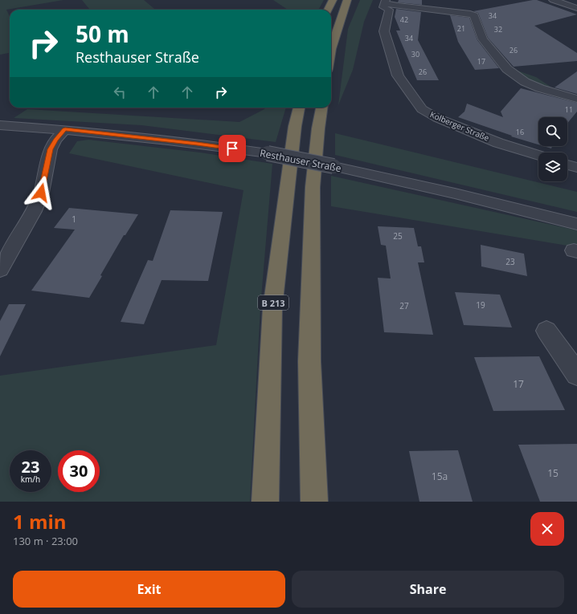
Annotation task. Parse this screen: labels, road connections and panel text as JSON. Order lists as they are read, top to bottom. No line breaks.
{"streets":{"highway":["B 213"],"street":["Kolberger Straße","Resthauser Straße"]},"house_numbers":["34","42","21","32","34","26","30","17","26","11","16","1","25","23","19","27","17","15","15a"],"page":{"turn":["50 m","Resthauser Straße"],"speed":"23 km/h","limit":"30","heading":["1 min","130 m · 23:00"],"buttons":["Exit","Share"]}}
